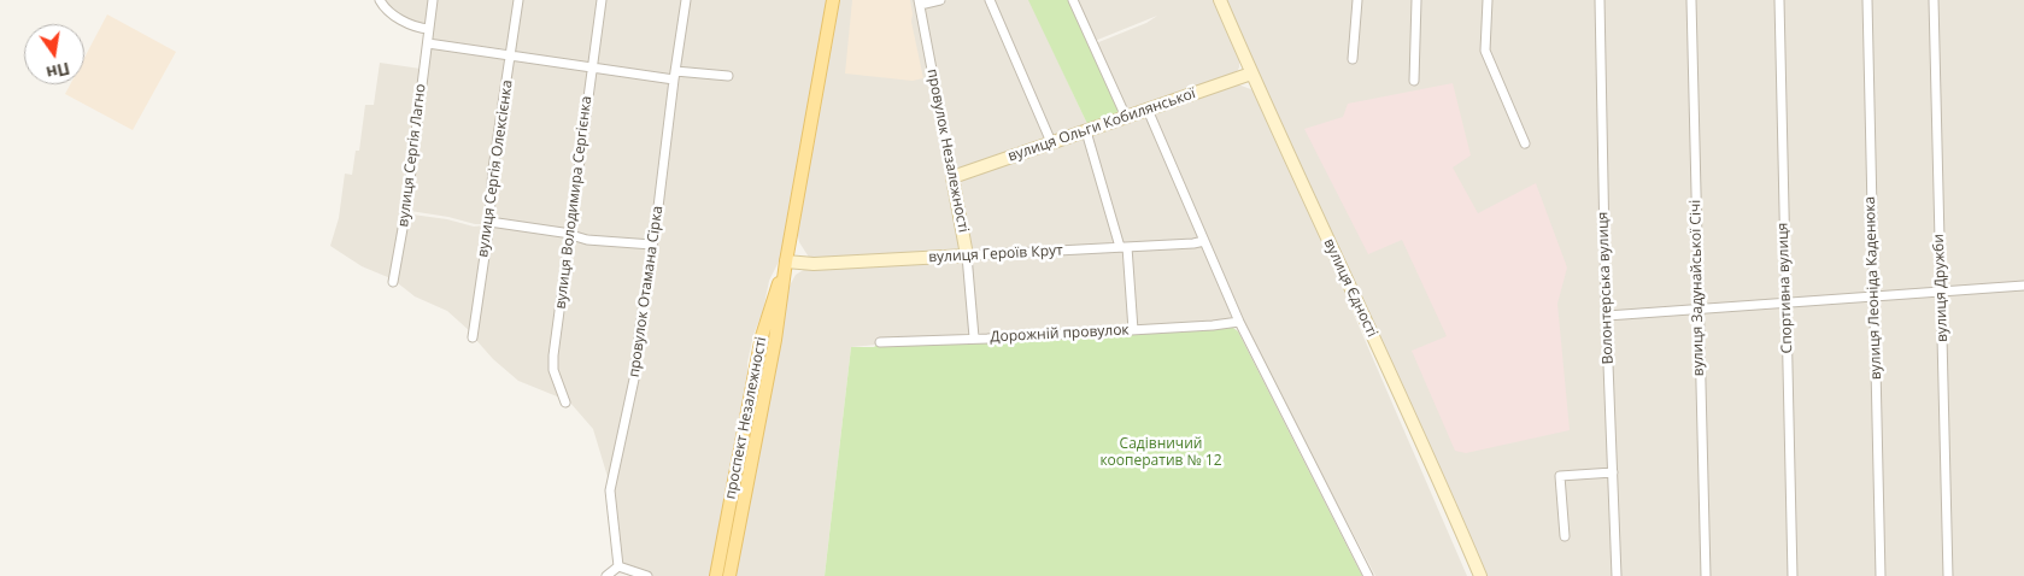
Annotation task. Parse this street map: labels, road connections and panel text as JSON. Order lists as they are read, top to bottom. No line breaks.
{"streets":{"main road":["вулиця Ольги Кобилянської","провулок Незалежності","вулиця Героїв Крут","вулиця Єдності","проспект Незалежності"],"street":["вулиця Сергія Лагно","вулиця Сергія Олексієнка","вулиця Володимира Сергієнка","Волонтерська вулиця","вулиця Задунайської Січі","Спортивна вулиця","вулиця Леоніда Каденюка","вулиця Дружби","провулок Отамана Сірка","Дорожній провулок"]},"crossings":[["вулиця Ольги Кобилянської","провулок Незалежності"],["вулиця Ольги Кобилянської","вулиця Єдності"],["провулок Незалежності","вулиця Героїв Крут"],["провулок Незалежності","Дорожній провулок"],["вулиця Героїв Крут","проспект Незалежності"]],"parks":["Садівничий кооператив № 12"],"north":"bottom"}
